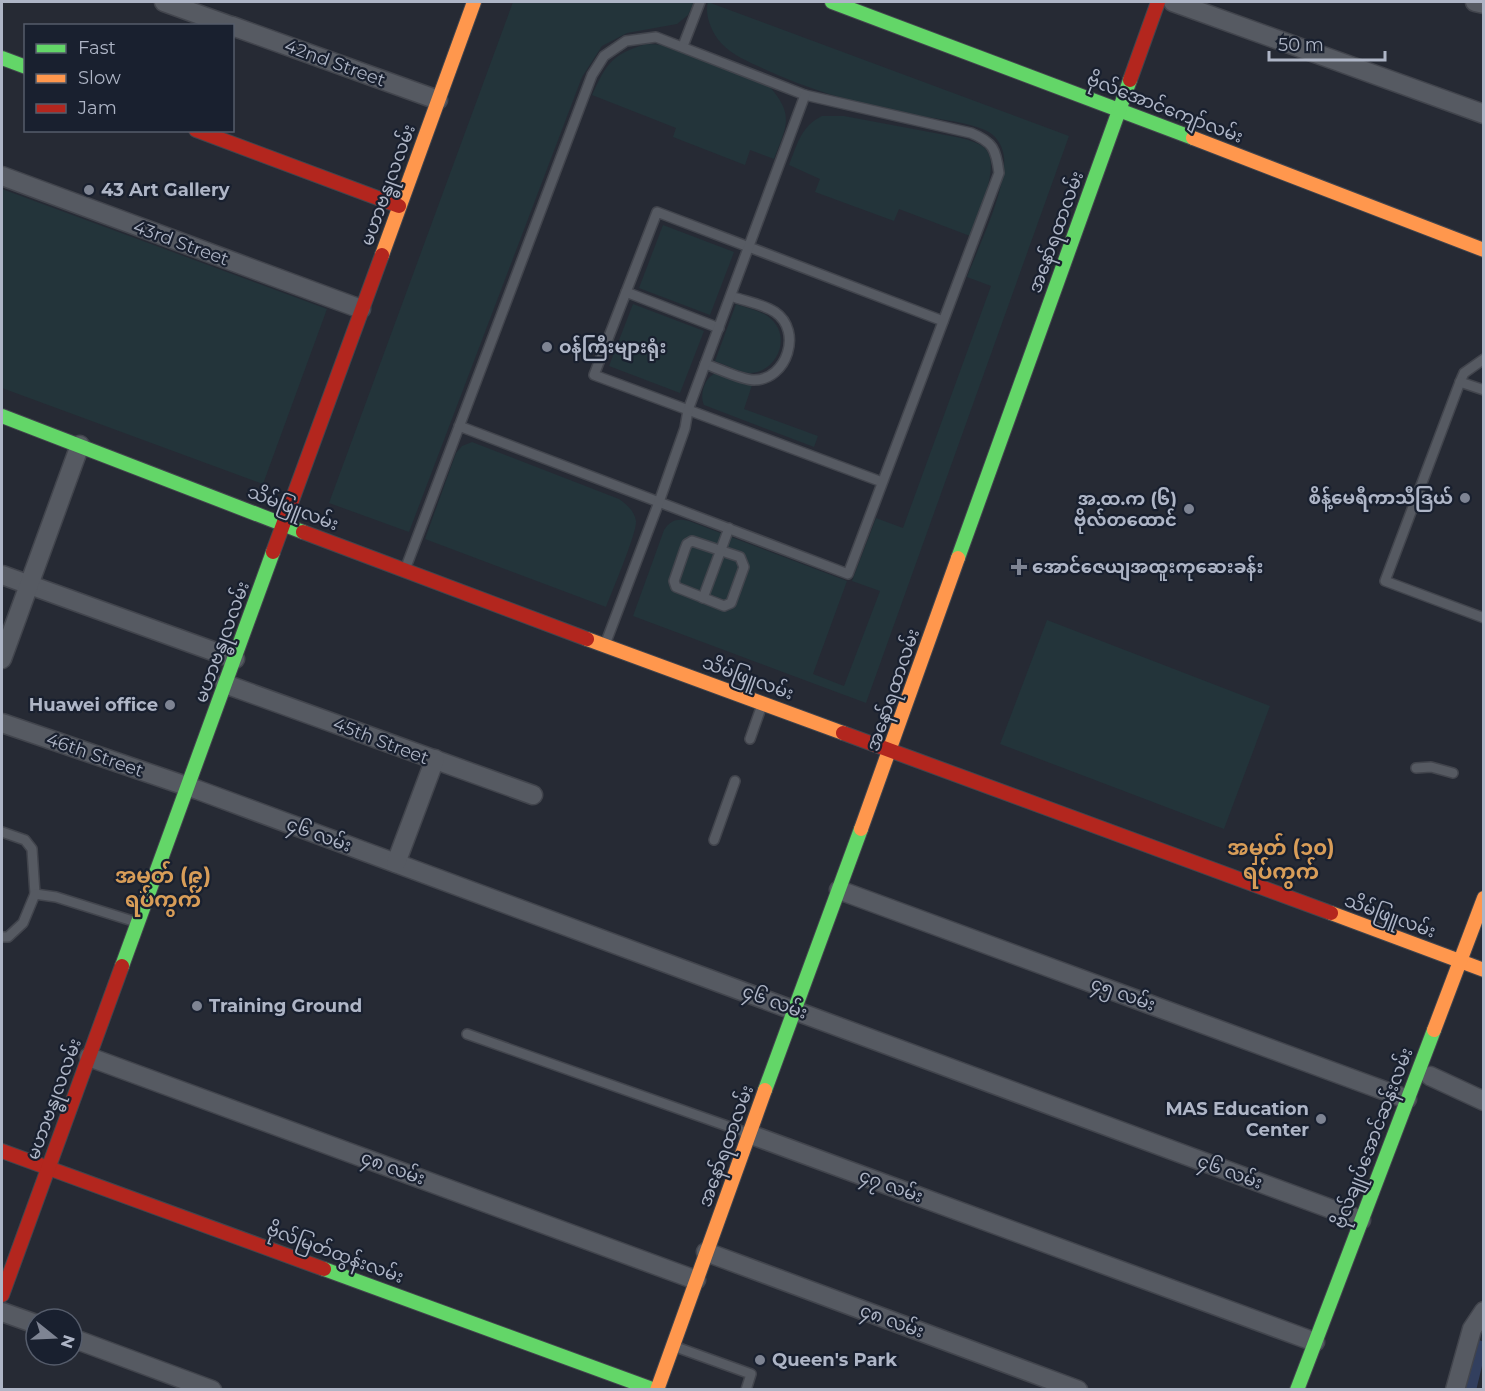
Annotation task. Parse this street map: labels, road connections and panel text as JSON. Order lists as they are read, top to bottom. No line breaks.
{"streets":{"main road":["ဗိုလ်အောင်ကျော်လမ်း","မဟာဗန္ဓုလလမ်း","အနော်ရထာလမ်း","သိမ်ဖြူလမ်း","ဗိုလ်ချုပ်အောင်ဆန်းလမ်း","ဗိုလ်မြတ်ထွန်းလမ်း"],"street":["42nd Street","43rd Street","45th Street","46th Street","၄၆ လမ်း","၄၅ လမ်း","၄၈ လမ်း","၄၇ လမ်း"]},"crossings":[["42nd Street","မဟာဗန္ဓုလလမ်း"],["ဗိုလ်အောင်ကျော်လမ်း","အနော်ရထာလမ်း"],["မဟာဗန္ဓုလလမ်း","43rd Street"],["မဟာဗန္ဓုလလမ်း","သိမ်ဖြူလမ်း"],["မဟာဗန္ဓုလလမ်း","45th Street"],["မဟာဗန္ဓုလလမ်း","46th Street"],["မဟာဗန္ဓုလလမ်း","၄၆ လမ်း"],["မဟာဗန္ဓုလလမ်း","၄၈ လမ်း"],["မဟာဗန္ဓုလလမ်း","ဗိုလ်မြတ်ထွန်းလမ်း"],["အနော်ရထာလမ်း","သိမ်ဖြူလမ်း"],["အနော်ရထာလမ်း","၄၆ လမ်း"],["အနော်ရထာလမ်း","၄၅ လမ်း"],["အနော်ရထာလမ်း","၄၈ လမ်း"],["အနော်ရထာလမ်း","၄၇ လမ်း"],["အနော်ရထာလမ်း","ဗိုလ်မြတ်ထွန်းလမ်း"],["သိမ်ဖြူလမ်း","ဗိုလ်ချုပ်အောင်ဆန်းလမ်း"],["45th Street","၄၆ လမ်း"],["46th Street","၄၆ လမ်း"],["၄၆ လမ်း","ဗိုလ်ချုပ်အောင်ဆန်းလမ်း"],["၄၅ လမ်း","ဗိုလ်ချုပ်အောင်ဆန်းလမ်း"],["ဗိုလ်ချုပ်အောင်ဆန်းလမ်း","၄၇ လမ်း"]],"districts":["အမှတ် (၁၀) ရပ်ကွက်","အမှတ် (၉) ရပ်ကွက်"],"places":{"other":["43 Art Gallery","ဝန်ကြီးများရုံး","စိန့်မေရီကာသီဒြယ်","အ.ထ.က (၆) ဗိုလ်တထောင်","Huawei office","Training Ground","MAS Education Center","Queen's Park"],"health":["အောင်ဇေယျအထူးကုဆေးခန်း"]},"legend":["Fast","Slow","Jam"],"scale_bar":"50 m","north":"right"}
